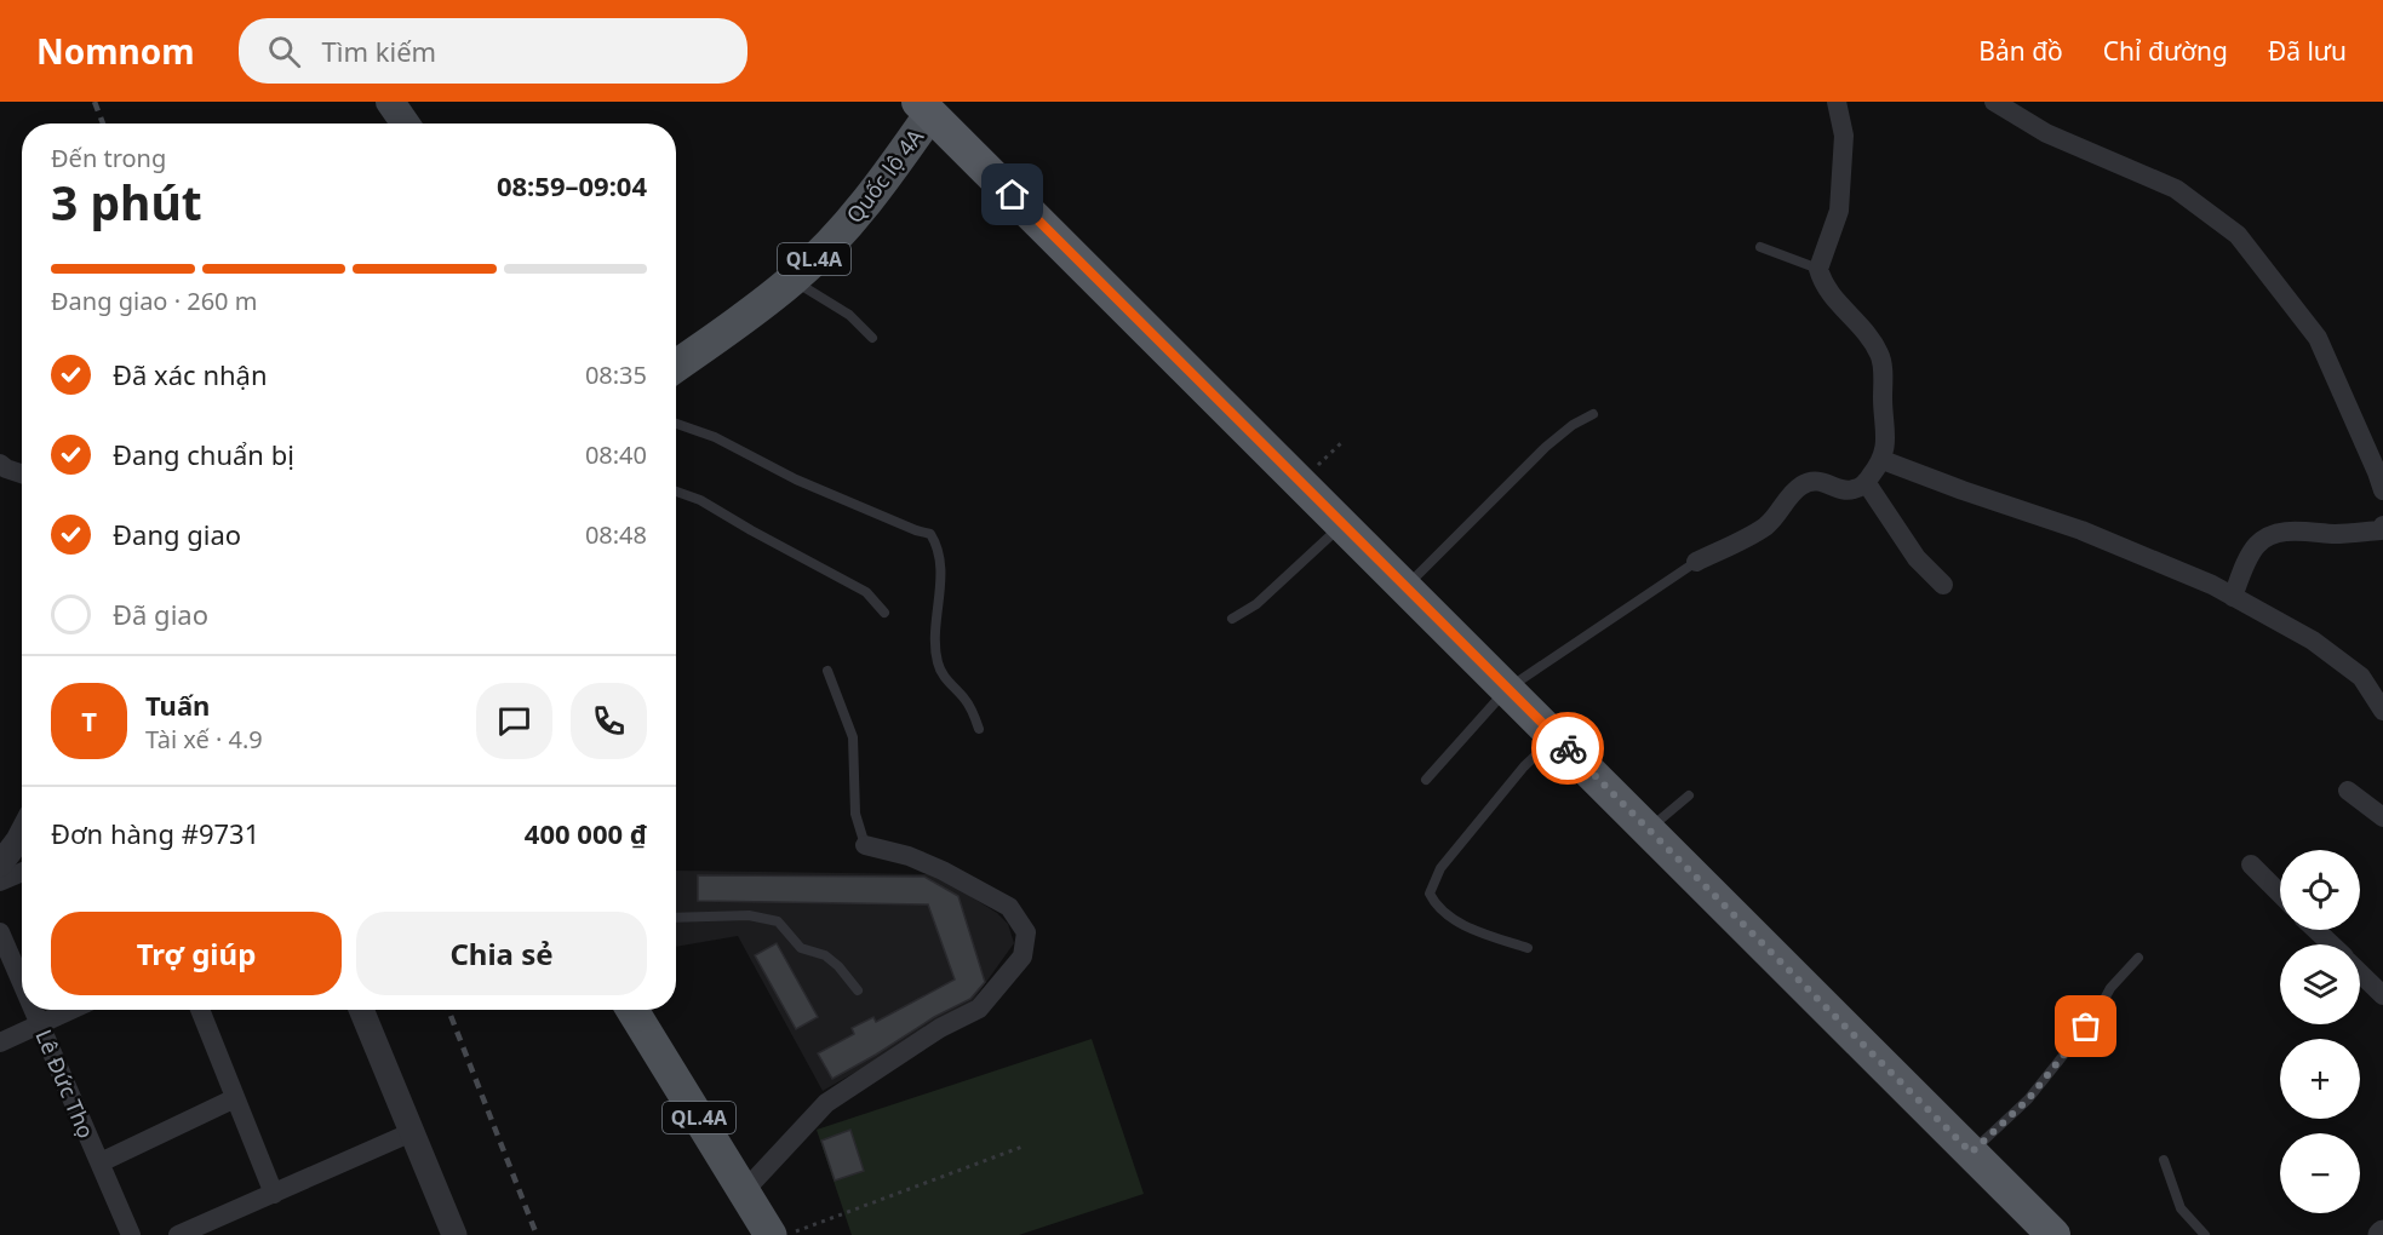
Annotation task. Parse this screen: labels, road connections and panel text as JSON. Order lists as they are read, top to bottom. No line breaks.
{"streets":{"main road":["Quốc lộ 4A","QL.4A"],"street":["Lê Đức Thọ"]},"page":{"header":"Nomnom","search":"Tìm kiếm","nav":["Bản đồ","Chỉ đường","Đã lưu"],"heading":["3 phút","Đến trong","08:59–09:04"],"panel":["Tuấn","Tài xế · 4.9","Đơn hàng #9731","400 000 ₫"],"bar":"Đang giao · 260 m","list":[["Đã xác nhận","08:35"],["Đang chuẩn bị","08:40"],["Đang giao","08:48"],"Đã giao"],"round":"T","map_buttons":["+","−"],"buttons":["Trợ giúp","Chia sẻ"]}}
